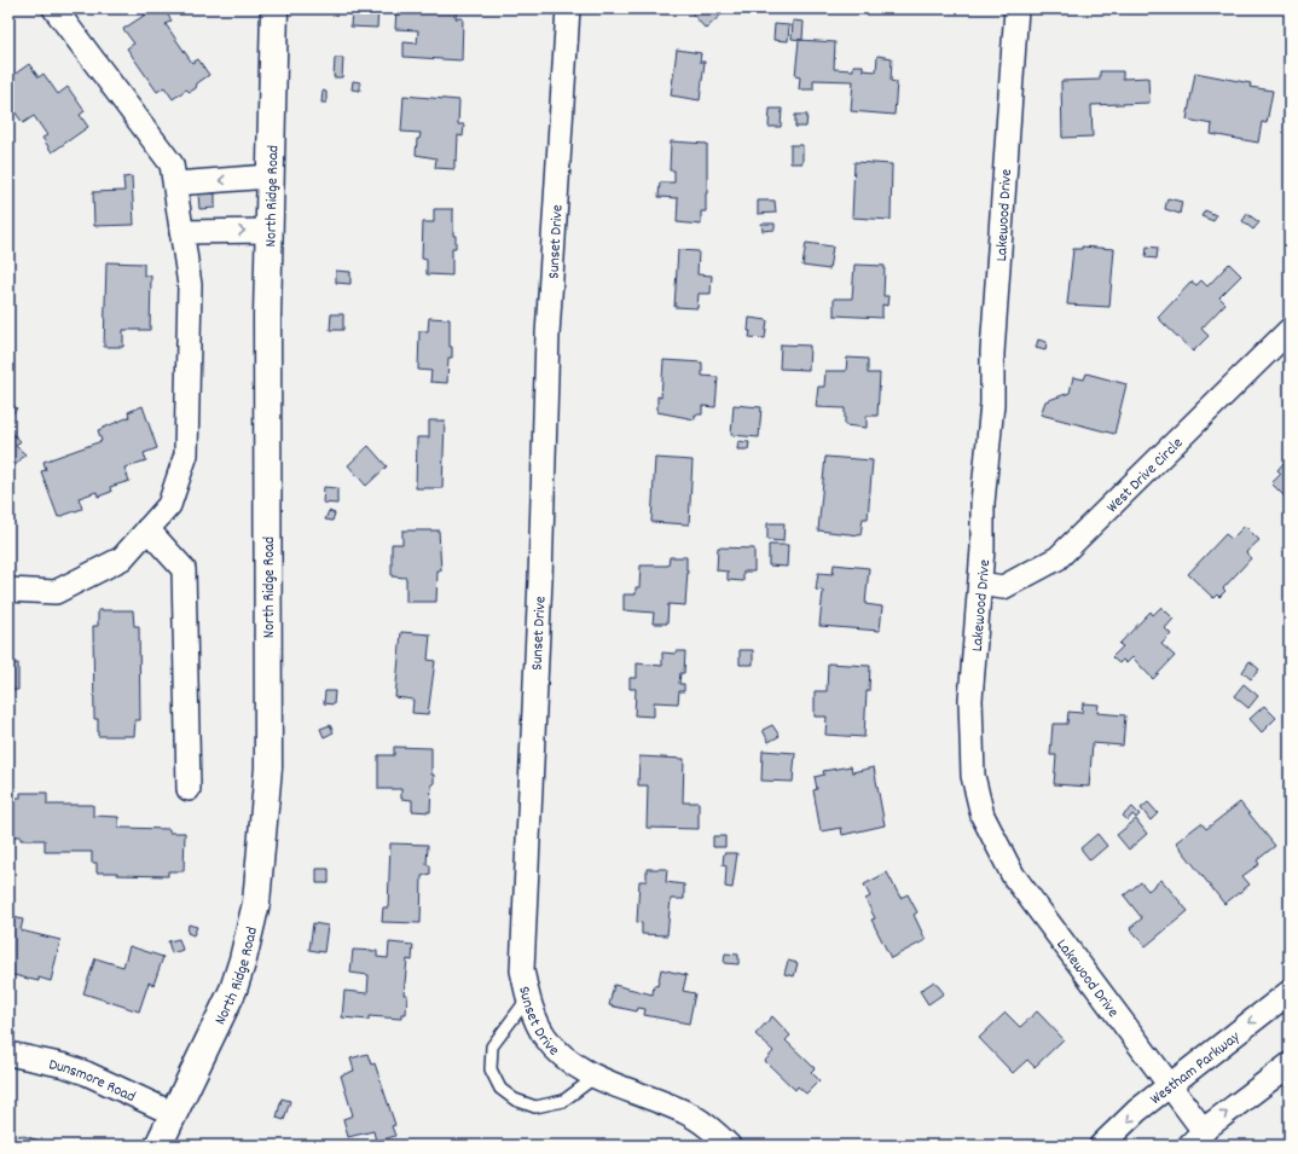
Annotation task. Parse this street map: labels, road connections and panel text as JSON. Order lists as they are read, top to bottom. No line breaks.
{"streets":{"main road":["North Ridge Road"],"street":["Lakewood Drive","Sunset Drive","West Drive Circle","Westham Parkway","Dunsmore Road"]},"crossings":[["North Ridge Road","Dunsmore Road"],["Lakewood Drive","West Drive Circle"],["Lakewood Drive","Westham Parkway"]]}
